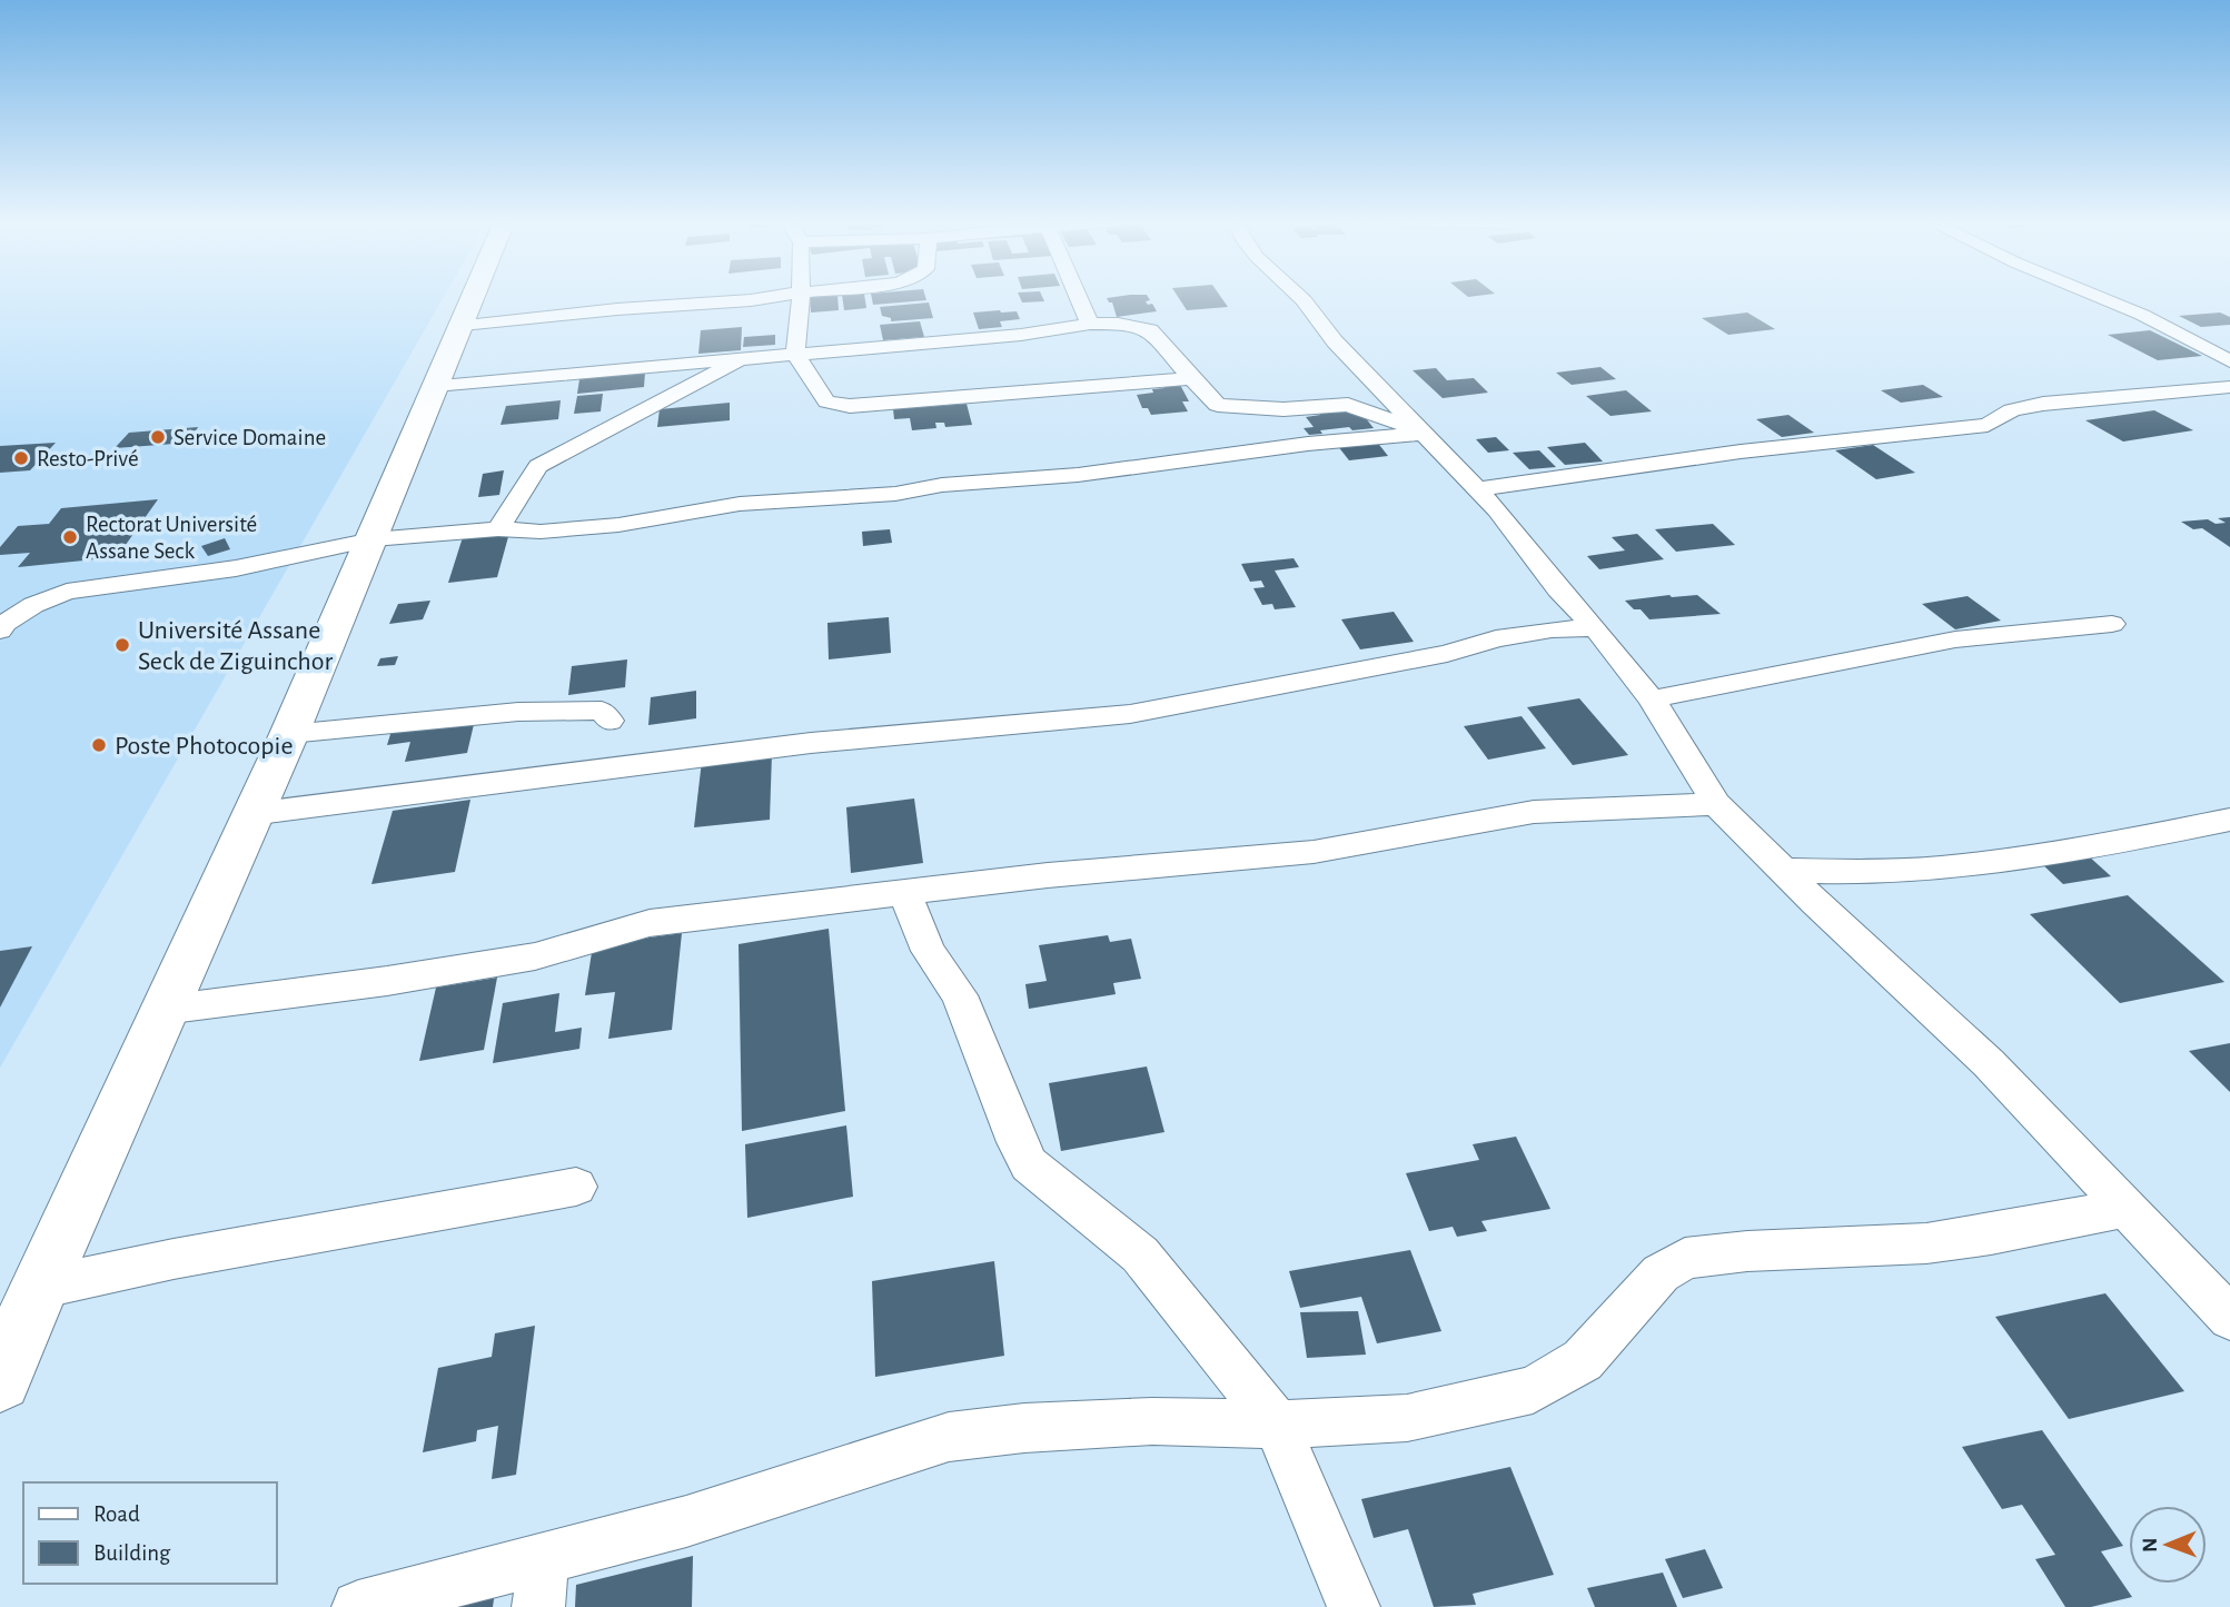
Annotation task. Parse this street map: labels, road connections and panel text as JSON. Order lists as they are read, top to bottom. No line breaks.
{"places":["Service Domaine","Resto-Privé","Rectorat Université Assane Seck","Université Assane Seck de Ziguinchor","Poste Photocopie"],"legend":["Road","Building"],"north":"left"}
